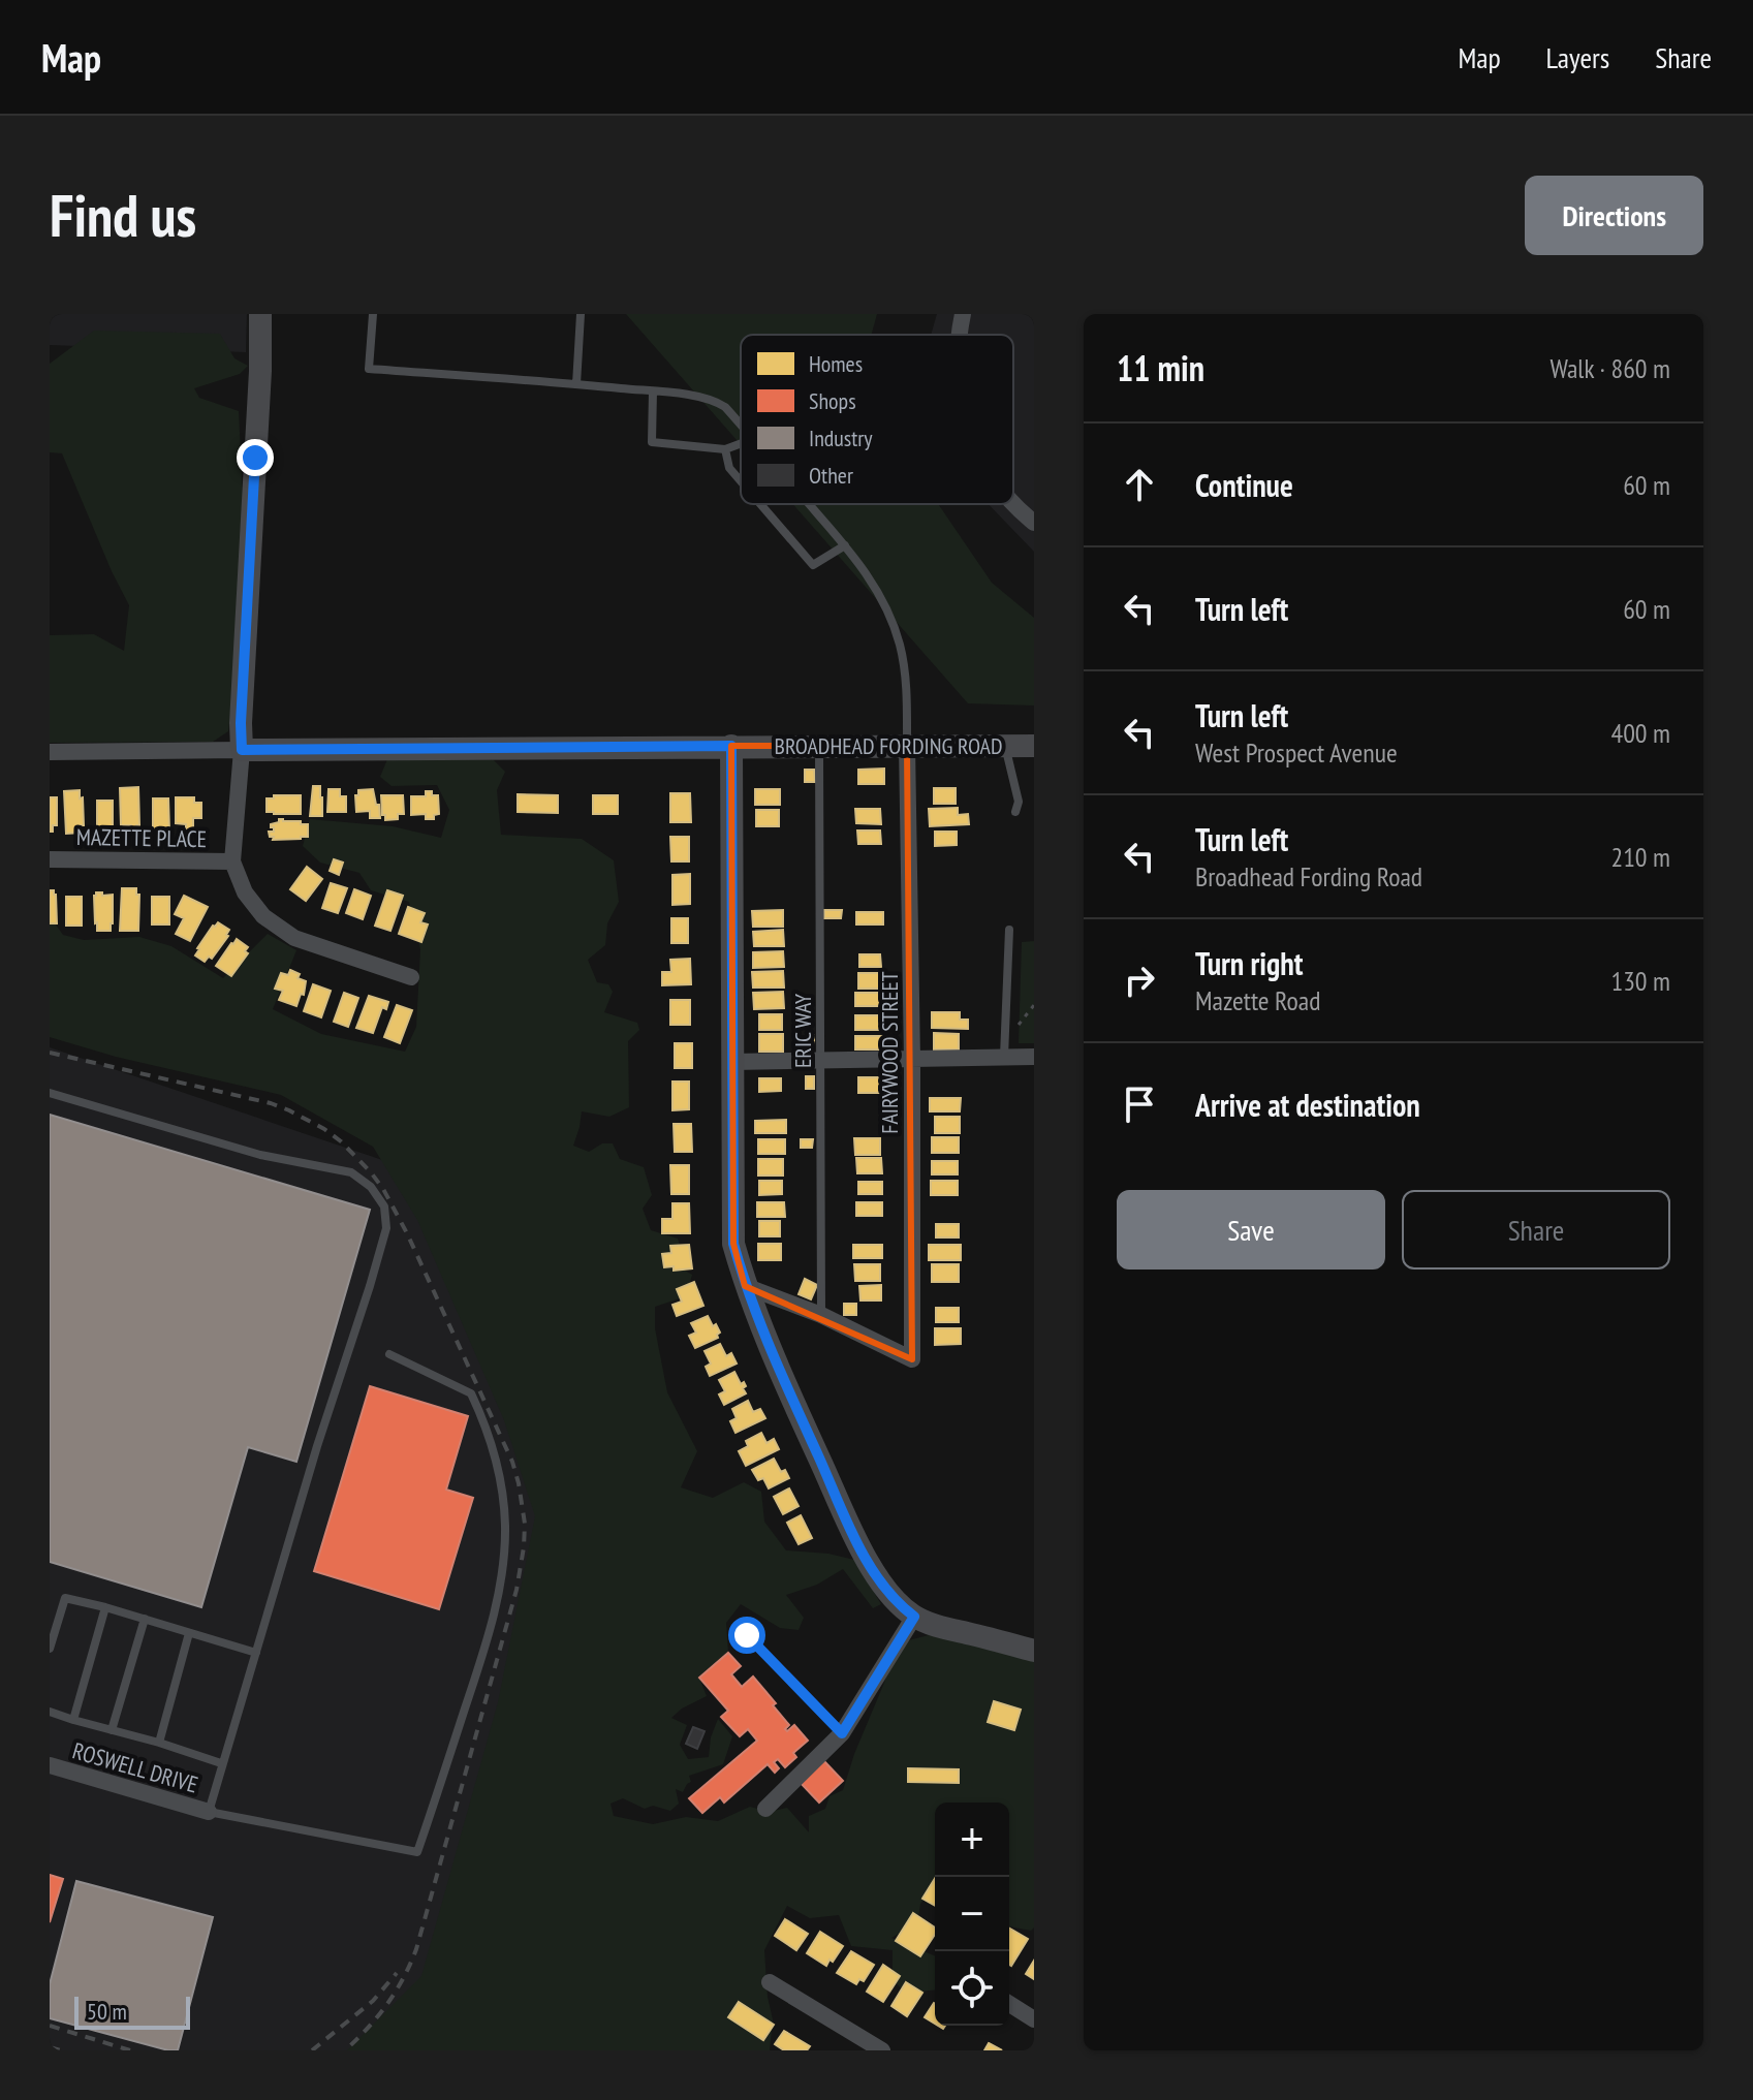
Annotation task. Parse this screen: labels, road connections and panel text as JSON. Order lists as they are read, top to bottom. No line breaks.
{"streets":{"street":["BROADHEAD FORDING ROAD","MAZETTE PLACE","FAIRYWOOD STREET","ROSWELL DRIVE"],"lane":["ERIC WAY"]},"crossings":[["BROADHEAD FORDING ROAD","ERIC WAY"],["BROADHEAD FORDING ROAD","FAIRYWOOD STREET"],["ERIC WAY","FAIRYWOOD STREET"]],"legend":["Homes","Shops","Industry","Other"],"scale_bar":"50 m","page":{"header":"Map","nav":["Map","Layers","Share"],"buttons":["Directions",["Save","Share"]],"title":"Find us","heading":["11 min","Walk · 860 m"],"list":[["Continue","60 m"],["Turn left","60 m"],["Turn left","West Prospect Avenue","400 m"],["Turn left","Broadhead Fording Road","210 m"],["Turn right","Mazette Road","130 m"],"Arrive at destination"],"map_buttons":["+","−"],"scale":"50 m"}}
